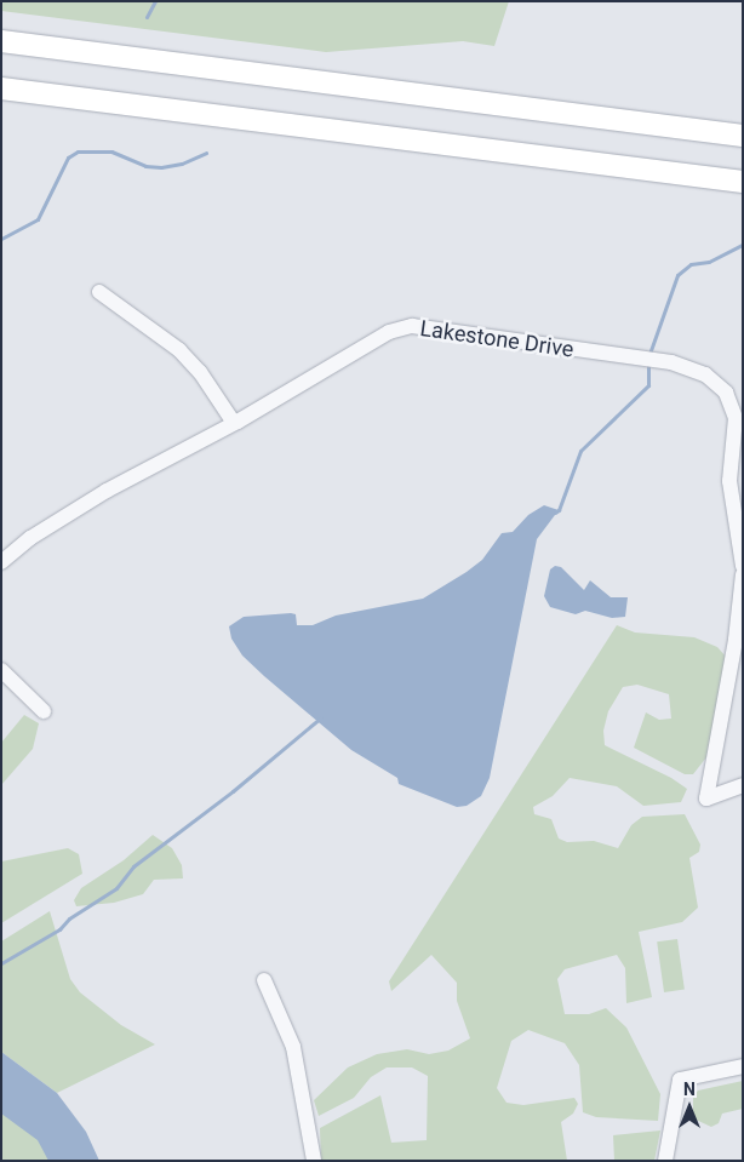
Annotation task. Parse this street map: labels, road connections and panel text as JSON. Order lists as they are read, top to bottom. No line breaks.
{"streets":{"street":["Lakestone Drive"]},"north":"top"}
